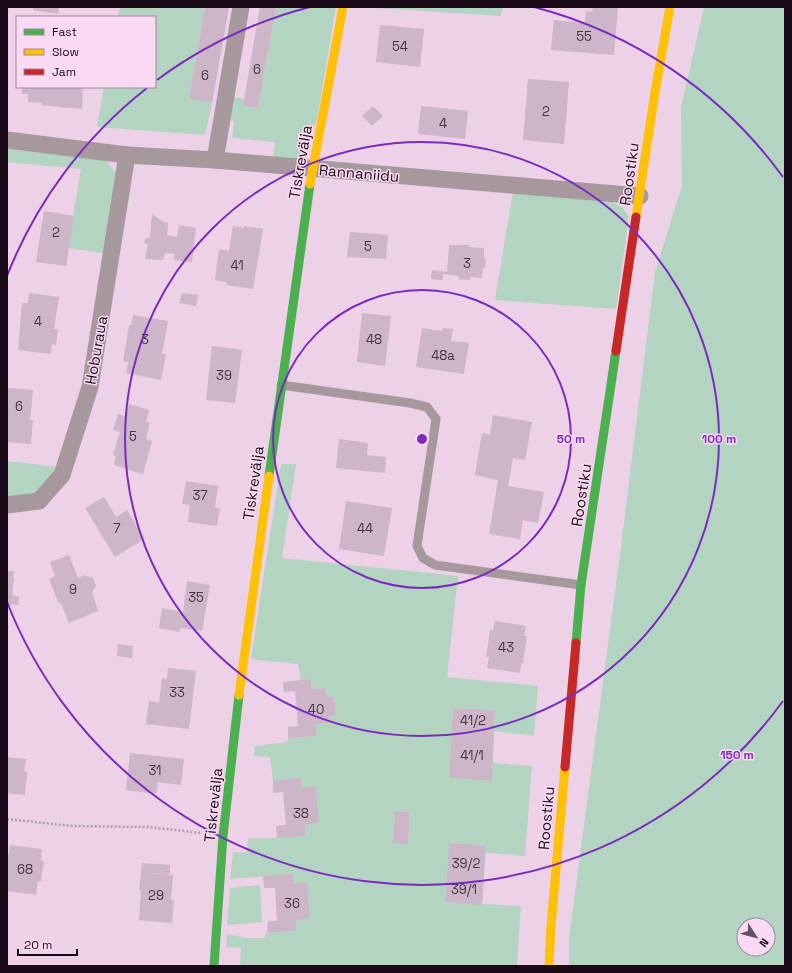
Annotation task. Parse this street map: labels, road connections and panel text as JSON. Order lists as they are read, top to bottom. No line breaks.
{"streets":{"street":["Tiskrevälja","Rannaniidu","Roostiku","Hoburaua"]},"crossings":[["Tiskrevälja","Rannaniidu"],["Rannaniidu","Roostiku"],["Rannaniidu","Hoburaua"]],"house_numbers":["55","54","6","6","2","4","2","5","3","41","4","3","48","48a","39","6","5","37","7","44","9","35","43","33","40","41/2","41/1","31","38","39/2","68","39/1","29","36"],"legend":["Fast","Slow","Jam"],"scale_bar":"20 m","north":"bottom right","rings":["50 m","100 m","150 m"]}
